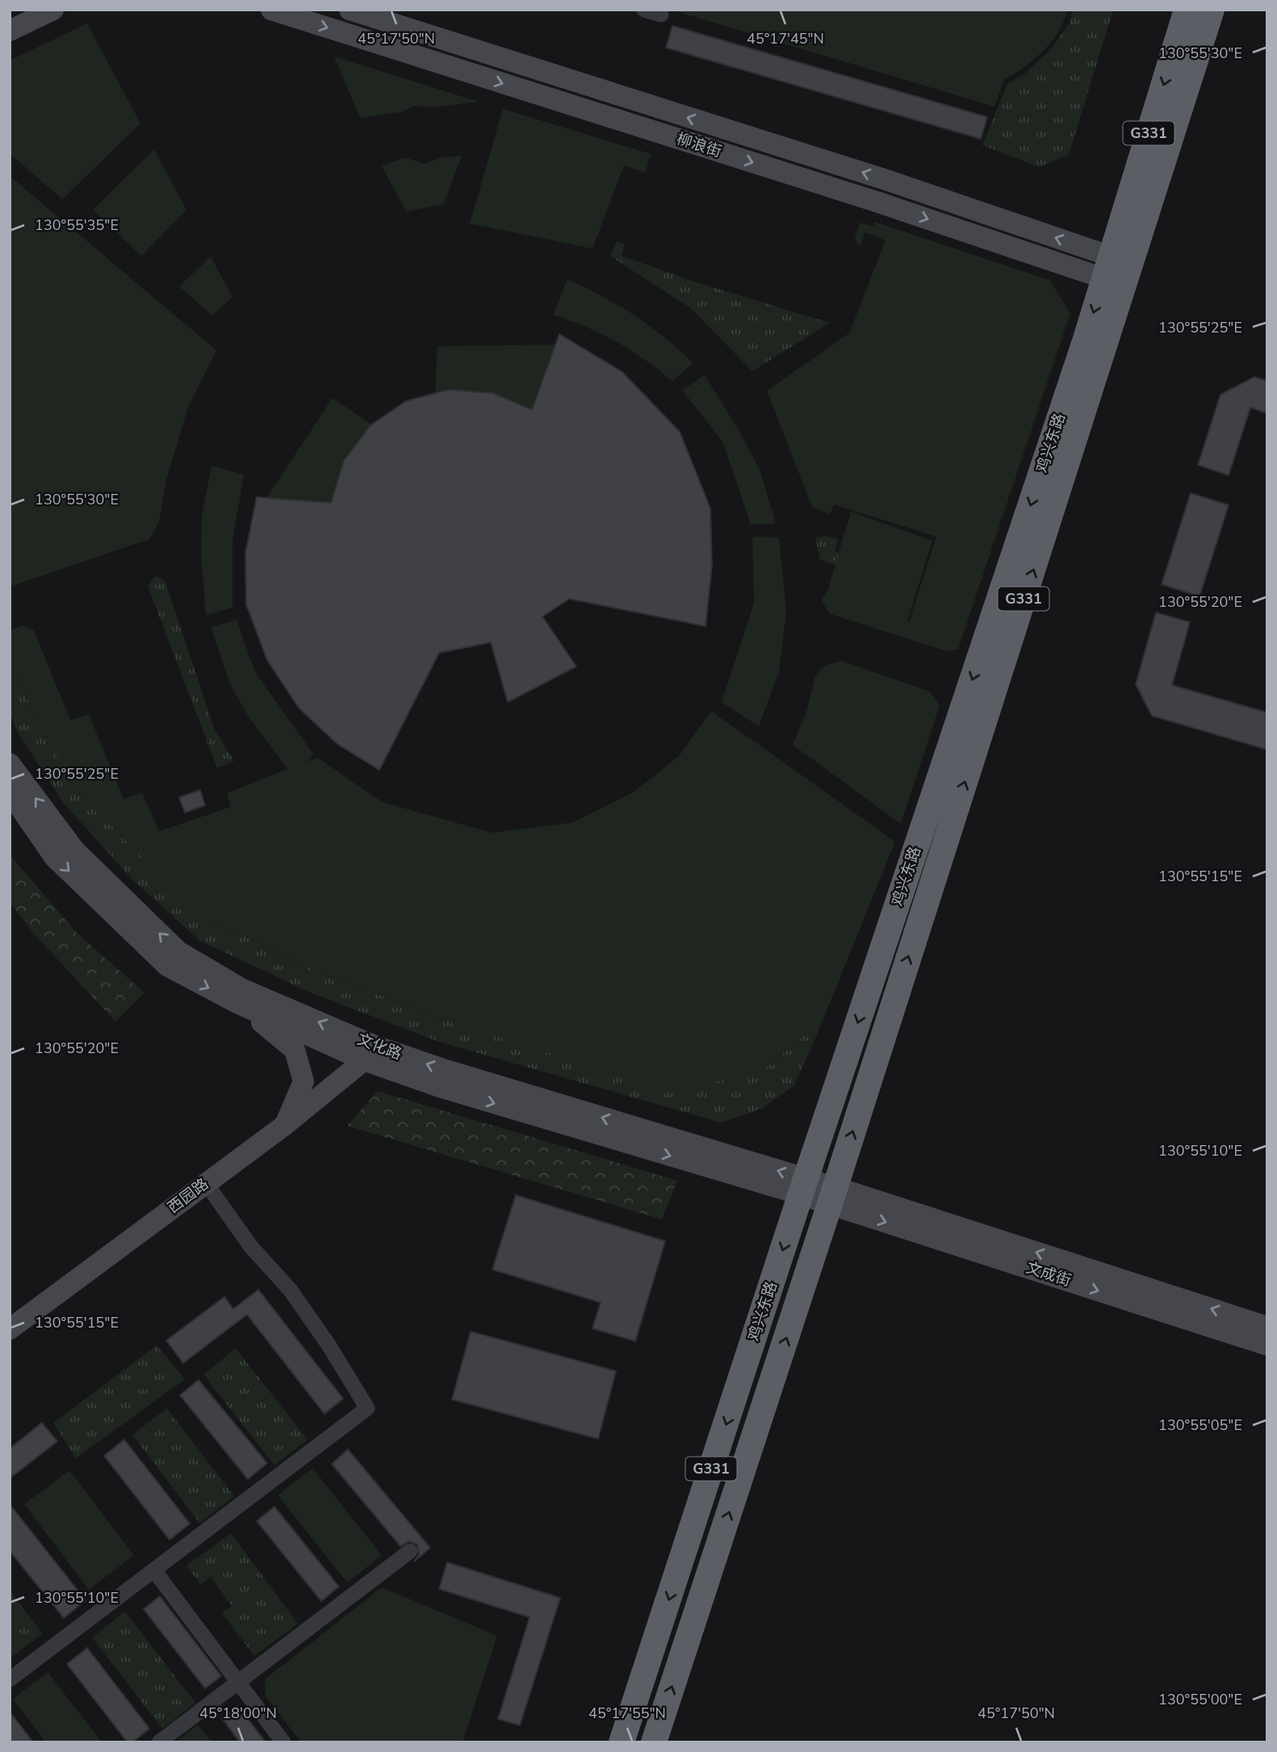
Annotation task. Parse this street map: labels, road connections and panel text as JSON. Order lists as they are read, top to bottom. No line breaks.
{"streets":{"highway":["G331","鸡兴东路"],"main road":["柳浪街","文化路","西园路","文成街"]},"crossings":[["柳浪街","鸡兴东路"],["鸡兴东路","文化路"],["鸡兴东路","文成街"],["文化路","西园路"],["文化路","文成街"]],"coordinates":["45°17'50\"N","45°17'45\"N","130°55'30\"E","130°55'35\"E","130°55'25\"E","130°55'20\"E","130°55'15\"E","130°55'10\"E","130°55'05\"E","130°55'00\"E","45°18'00\"N","45°17'55\"N"]}
